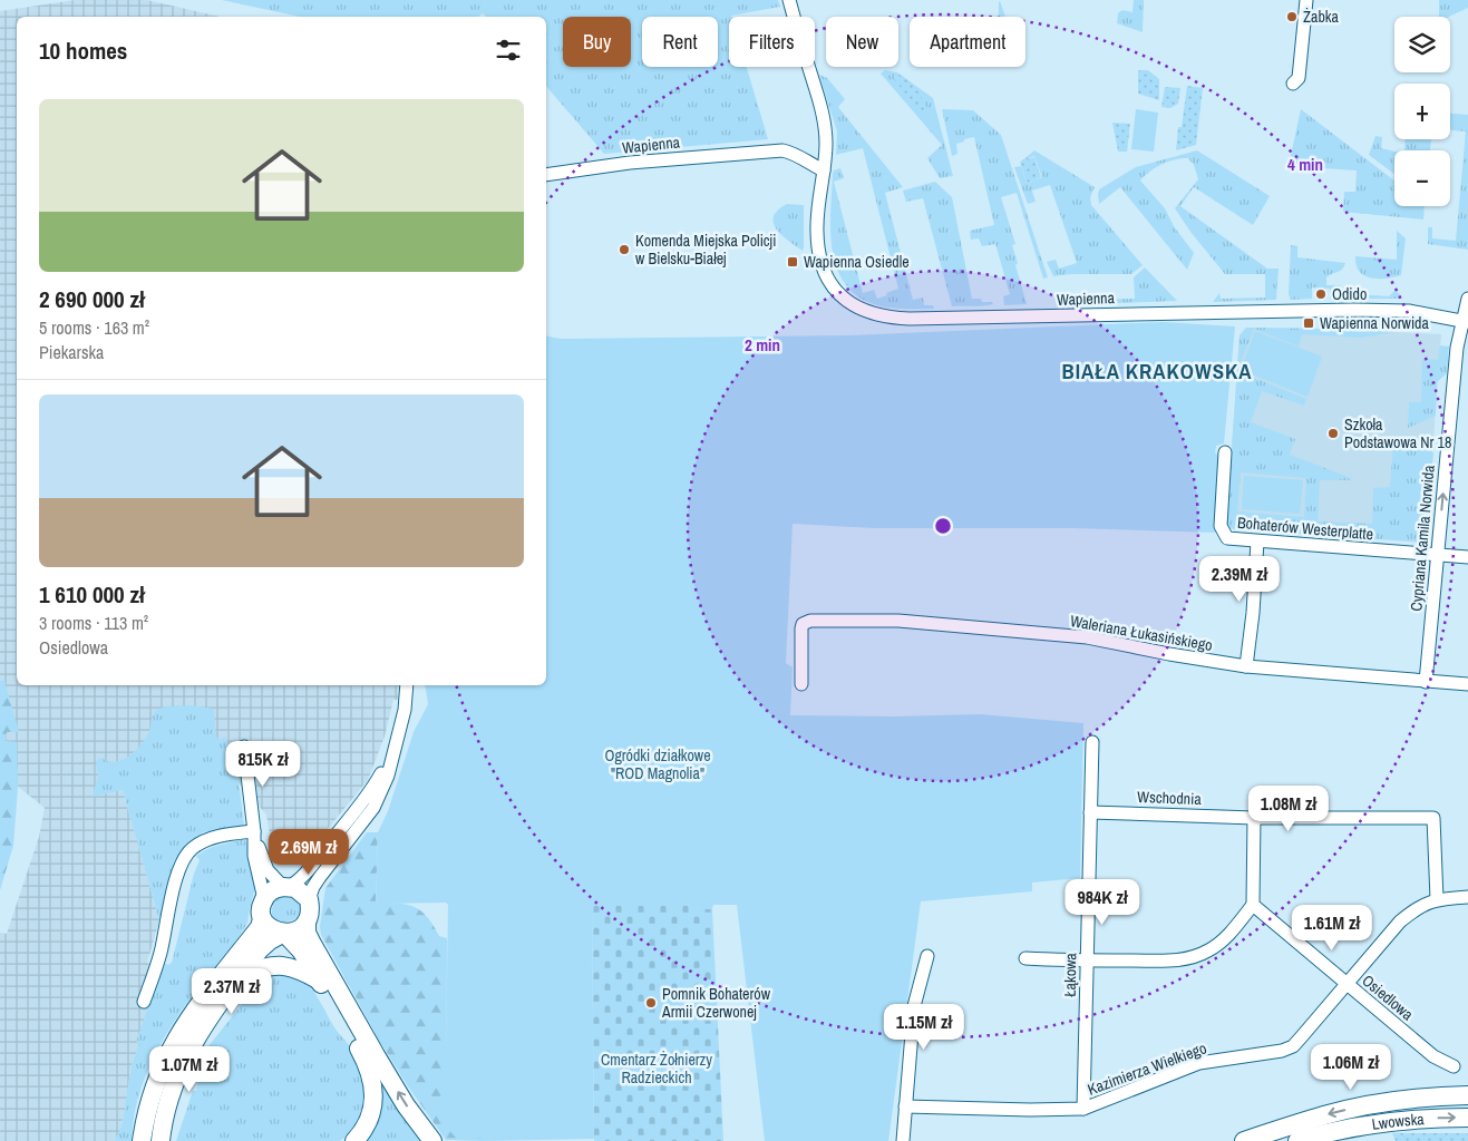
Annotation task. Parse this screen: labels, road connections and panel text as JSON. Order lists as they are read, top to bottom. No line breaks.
{"streets":{"main road":["Lwowska"],"street":["Wapienna","Bohaterów Westerplatte","Cypriana Kamila Norwida","Waleriana Łukasińskiego","Wschodnia","Łąkowa","Osiedlowa","Kazimierza Wielkiego"]},"crossings":[["Wapienna","Cypriana Kamila Norwida"],["Bohaterów Westerplatte","Cypriana Kamila Norwida"],["Cypriana Kamila Norwida","Waleriana Łukasińskiego"],["Wschodnia","Łąkowa"],["Wschodnia","Kazimierza Wielkiego"],["Łąkowa","Kazimierza Wielkiego"],["Osiedlowa","Kazimierza Wielkiego"]],"one_way":["Cypriana Kamila Norwida"],"districts":["BIAŁA KRAKOWSKA"],"parks":["Ogródki działkowe \"ROD Magnolia\"","Cmentarz Żołnierzy Radzieckich"],"places":{"other":["Żabka","Komenda Miejska Policji w Bielsku-Białej","Odido","Szkoła Podstawowa Nr 18","Pomnik Bohaterów Armii Czerwonej"],"transit":["Wapienna Osiedle","Wapienna Norwida"]},"page":{"map_buttons":["+","−"],"chip":["Buy","Rent","Filters","New","Apartment"],"heading":"10 homes","list":[{"name":"2 690 000 zł","note":"5 rooms · 163 m² · Piekarska"},{"name":"1 610 000 zł","note":"3 rooms · 113 m² · Osiedlowa"}],"price":["2.39M zł","815K zł","1.08M zł","2.69M zł","984K zł","1.61M zł","2.37M zł","1.15M zł","1.06M zł","1.07M zł"]},"rings":["4 min","2 min"]}
